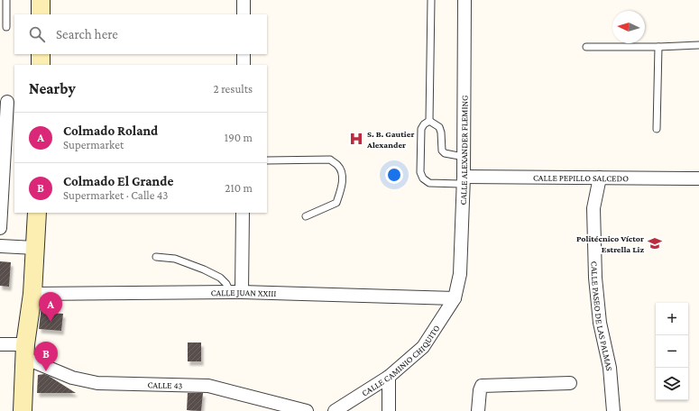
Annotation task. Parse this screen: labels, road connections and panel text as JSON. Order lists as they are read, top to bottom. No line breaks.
{"streets":{"street":["CALLE ALEXANDER FLEMING","CALLE PEPILLO SALCEDO","CALLE JUAN XXIII","CALLE PASEO DE LAS PALMAS","CALLE CAMINIO CHIQUITO","CALLE 43"]},"crossings":[["CALLE ALEXANDER FLEMING","CALLE PEPILLO SALCEDO"],["CALLE ALEXANDER FLEMING","CALLE JUAN XXIII"],["CALLE ALEXANDER FLEMING","CALLE CAMINIO CHIQUITO"],["CALLE PEPILLO SALCEDO","CALLE PASEO DE LAS PALMAS"],["CALLE JUAN XXIII","CALLE CAMINIO CHIQUITO"]],"places":{"hospital":["S. B. Gautier Alexander"],"school or university":["Politécnico Víctor Estrella Liz"]},"north":"left","page":{"search":"Search here","heading":["Nearby","2 results"],"list":[{"mark":"A","name":"Colmado Roland","note":"Supermarket","value":"190 m"},{"mark":"B","name":"Colmado El Grande","note":"Supermarket · Calle 43","value":"210 m"}],"pins":["A","B"],"map_buttons":["+","−"]}}
